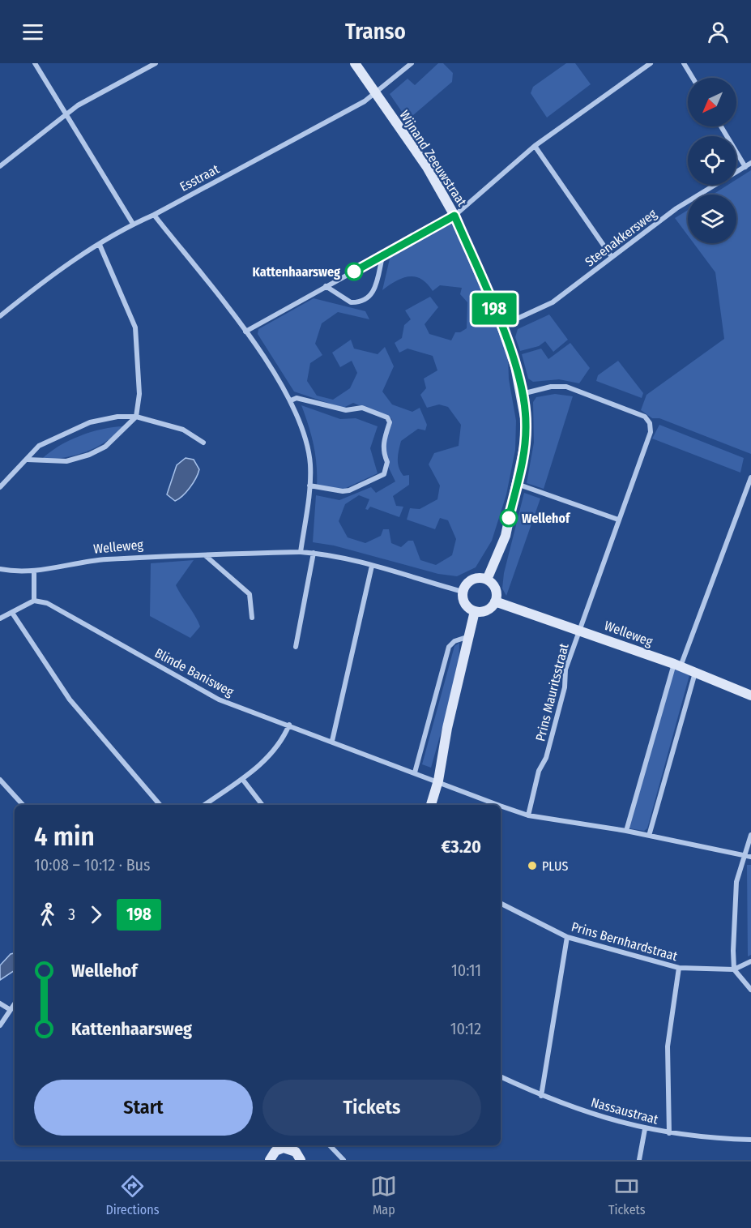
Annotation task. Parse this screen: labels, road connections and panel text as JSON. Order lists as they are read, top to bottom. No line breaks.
{"streets":{"main road":["Wijnand Zeeuwstraat","Welleweg"],"street":["Esstraat","Steenakkersweg","Blinde Banisweg","Prins Mauritsstraat","Prins Bernhardstraat","Nassaustraat"]},"crossings":[["Wijnand Zeeuwstraat","Esstraat"],["Wijnand Zeeuwstraat","Steenakkersweg"],["Wijnand Zeeuwstraat","Welleweg"],["Wijnand Zeeuwstraat","Prins Mauritsstraat"],["Welleweg","Prins Mauritsstraat"],["Blinde Banisweg","Prins Mauritsstraat"]],"places":["Kattenhaarsweg","Wellehof","PLUS"],"lines":["bus line 198"],"north":"bottom left","page":{"header":"Transo","on_map":"198","heading":["4 min","10:08 – 10:12 · Bus","€3.20"],"legs":["3","198"],"list":[{"name":"Wellehof","value":"10:11"},{"name":"Kattenhaarsweg","value":"10:12"}],"buttons":["Start","Tickets"],"tabs":["Directions","Map","Tickets"]}}
